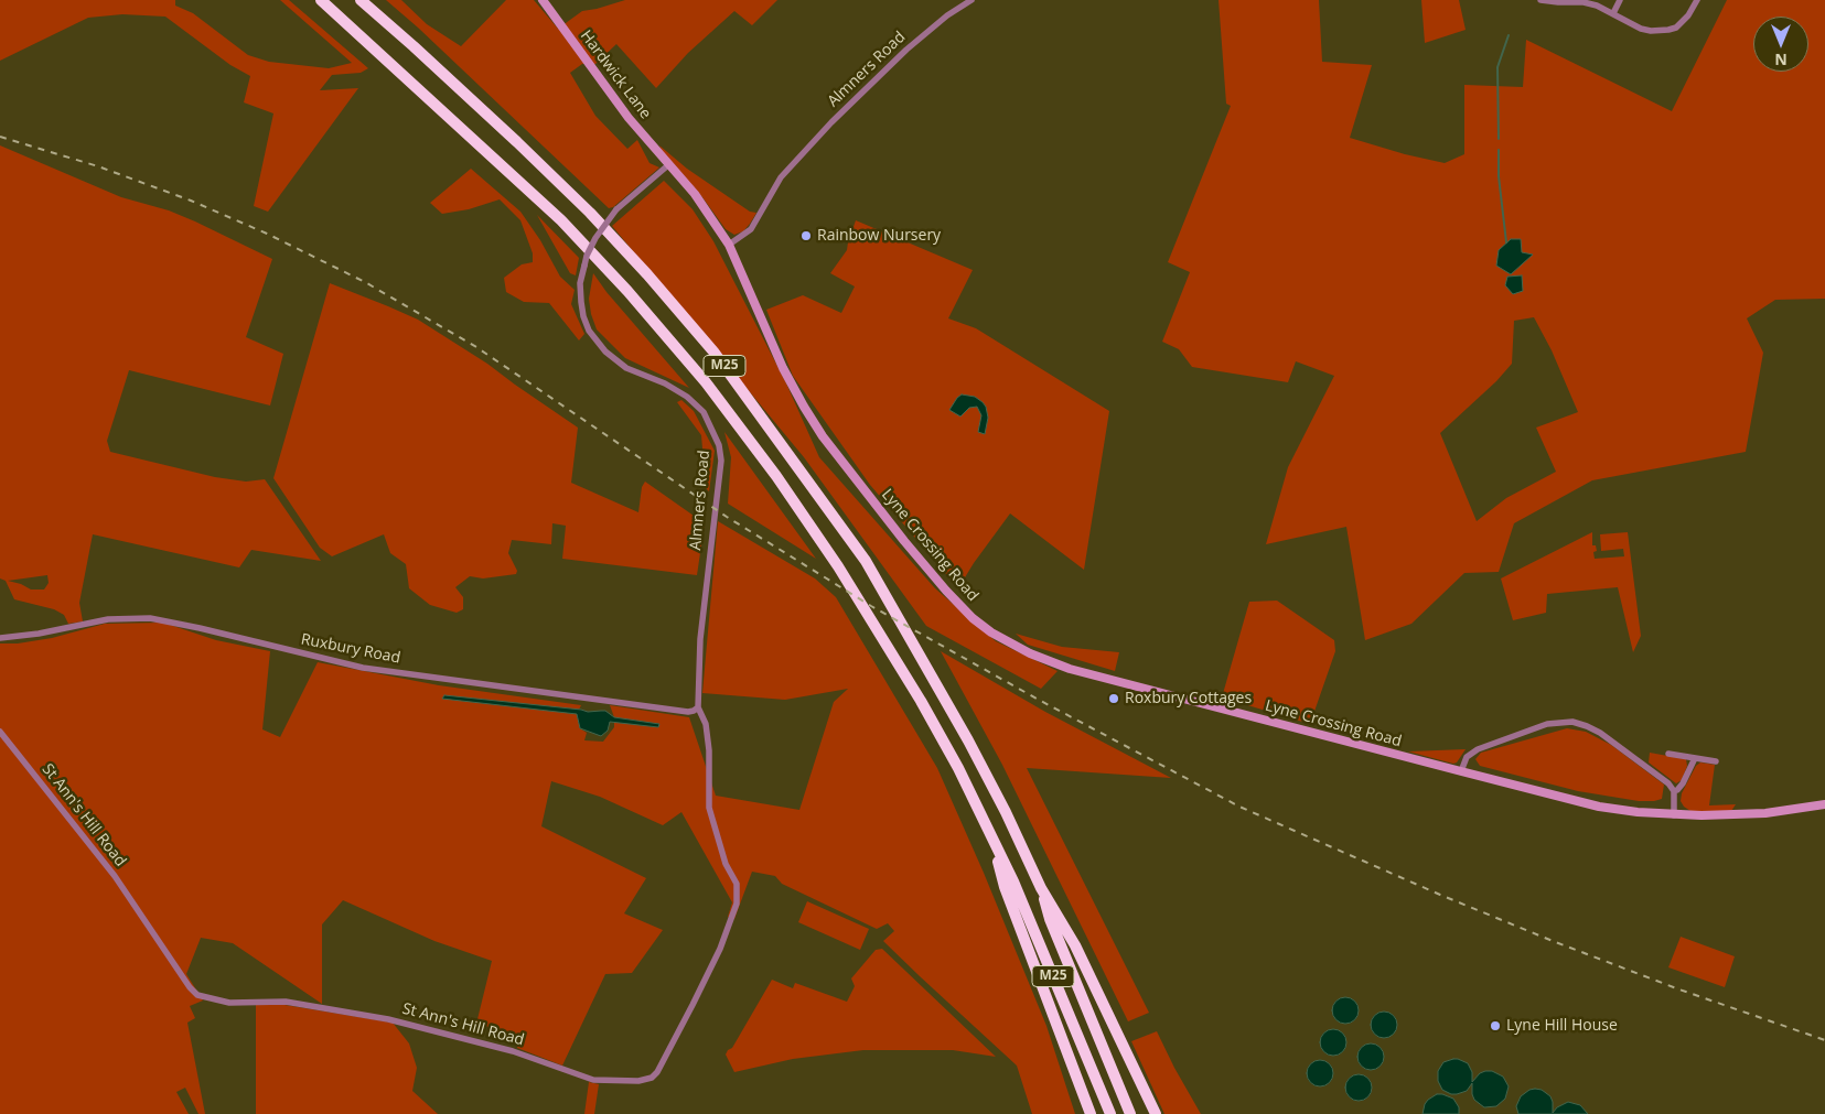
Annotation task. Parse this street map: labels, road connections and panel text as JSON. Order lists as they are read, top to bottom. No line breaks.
{"streets":{"highway":["M25"],"street":["Almners Road","Hardwick Lane","Lyne Crossing Road","Ruxbury Road","St Ann's Hill Road"]},"crossings":[["Almners Road","Hardwick Lane"],["Almners Road","Lyne Crossing Road"],["Almners Road","Ruxbury Road"],["Almners Road","St Ann's Hill Road"],["Hardwick Lane","Lyne Crossing Road"],["Ruxbury Road","St Ann's Hill Road"]],"places":["Rainbow Nursery","Roxbury Cottages","Lyne Hill House"],"north":"bottom"}
